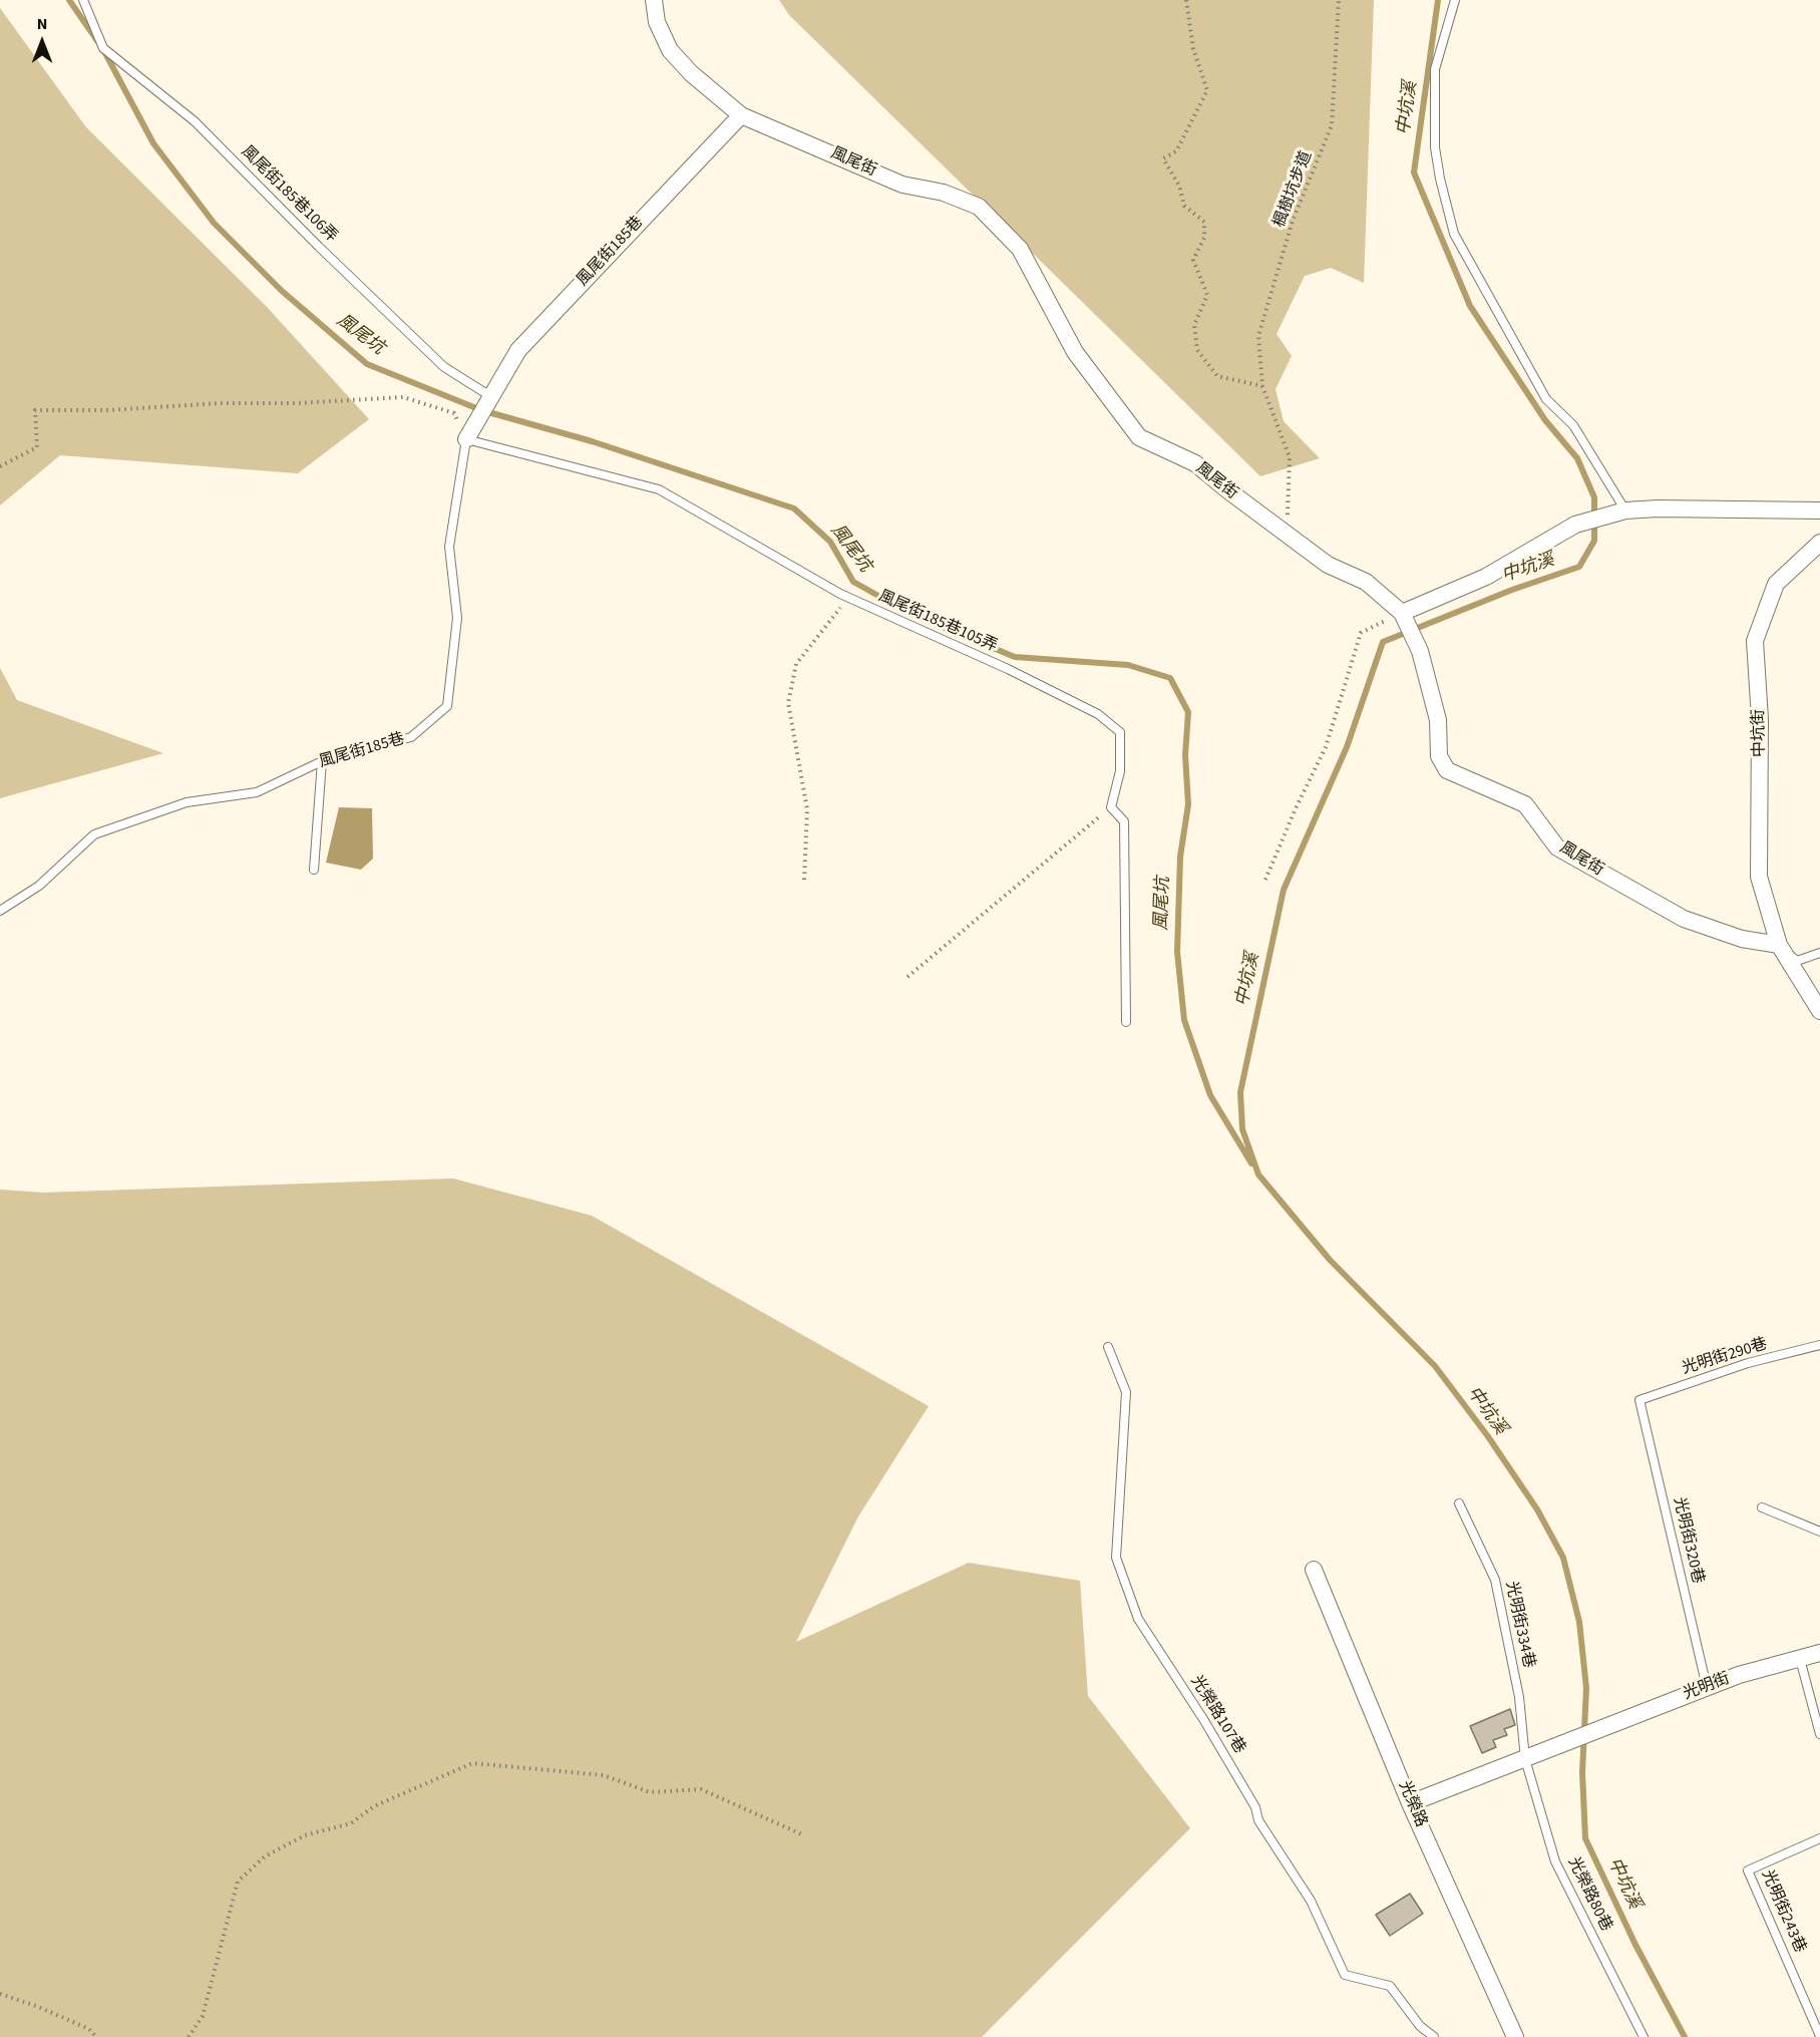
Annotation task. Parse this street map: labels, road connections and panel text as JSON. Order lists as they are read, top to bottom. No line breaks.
{"streets":{"street":["風尾街","風尾街185巷","中坑街","光明街","光榮路"],"lane":["風尾街185巷106弄","風尾街185巷105弄","光明街290巷","光明街320巷","光明街334巷","光榮路107巷","光榮路80巷","光明街243巷"],"path":["楓樹坑步道"]},"crossings":[["風尾街","楓樹坑步道"],["風尾街","風尾街185巷"],["風尾街","中坑街"],["風尾街185巷106弄","風尾街185巷"],["風尾街185巷","風尾街185巷105弄"],["光明街290巷","光明街320巷"],["光明街320巷","光明街"],["光明街334巷","光明街"],["光明街334巷","光榮路80巷"],["光明街","光榮路80巷"]],"water":["中坑溪","風尾坑"],"north":"top"}
